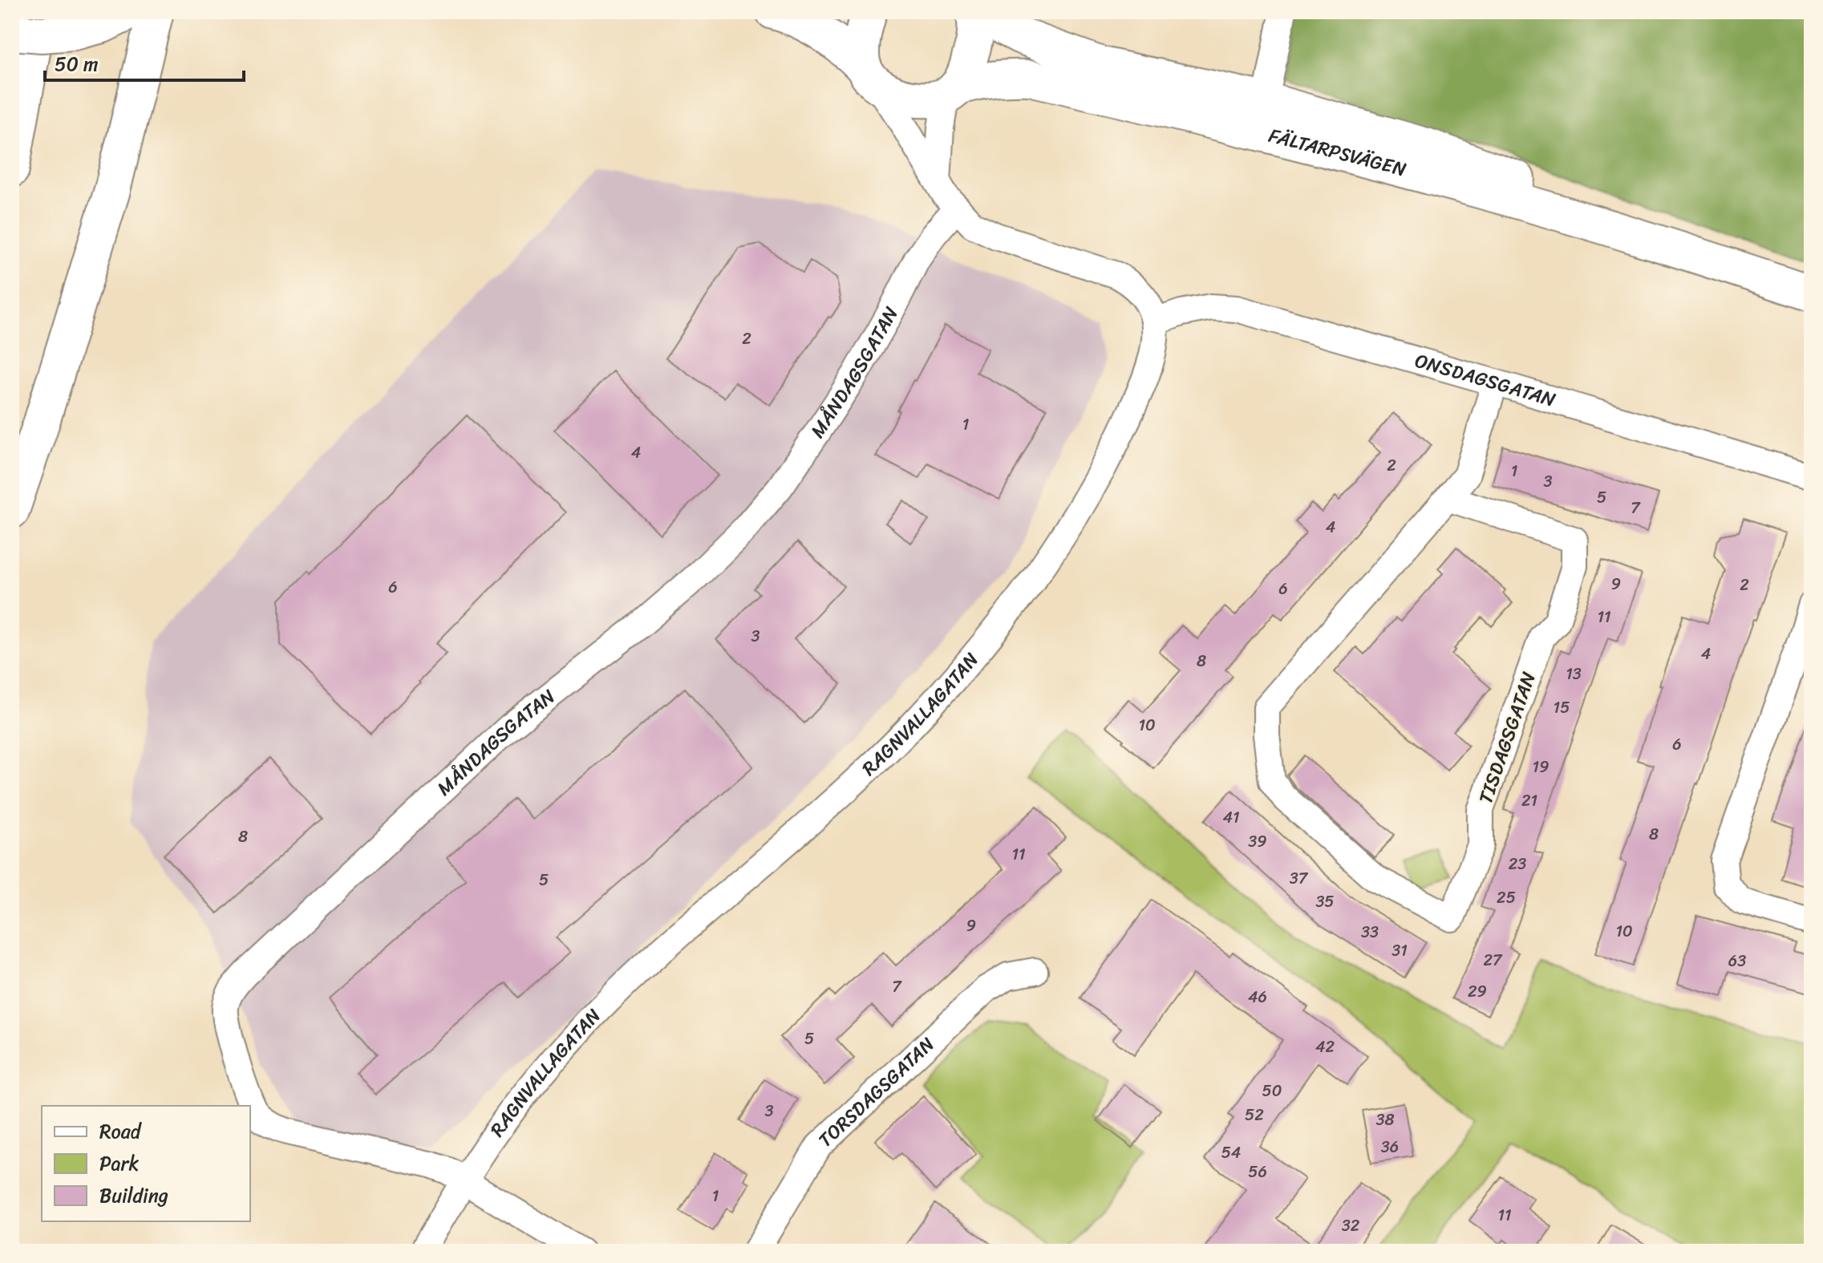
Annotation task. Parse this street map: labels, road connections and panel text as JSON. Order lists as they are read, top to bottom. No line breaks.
{"streets":{"main road":["FÄLTARPSVÄGEN"],"street":["MÅNDAGSGATAN","ONSDAGSGATAN","RAGNVALLAGATAN","TISDAGSGATAN","TORSDAGSGATAN"]},"crossings":[["MÅNDAGSGATAN","RAGNVALLAGATAN"],["ONSDAGSGATAN","RAGNVALLAGATAN"],["ONSDAGSGATAN","TISDAGSGATAN"]],"house_numbers":["2","1","4","2","1","3","5","7","4","9","2","6","6","11","3","4","8","13","15","10","6","19","21","41","8","8","39","11","23","37","5","25","35","9","10","33","31","27","63","7","29","46","5","42","50","3","52","38","36","54","56","1","11","32"],"legend":["Road","Park","Building"],"scale_bar":"50 m"}
